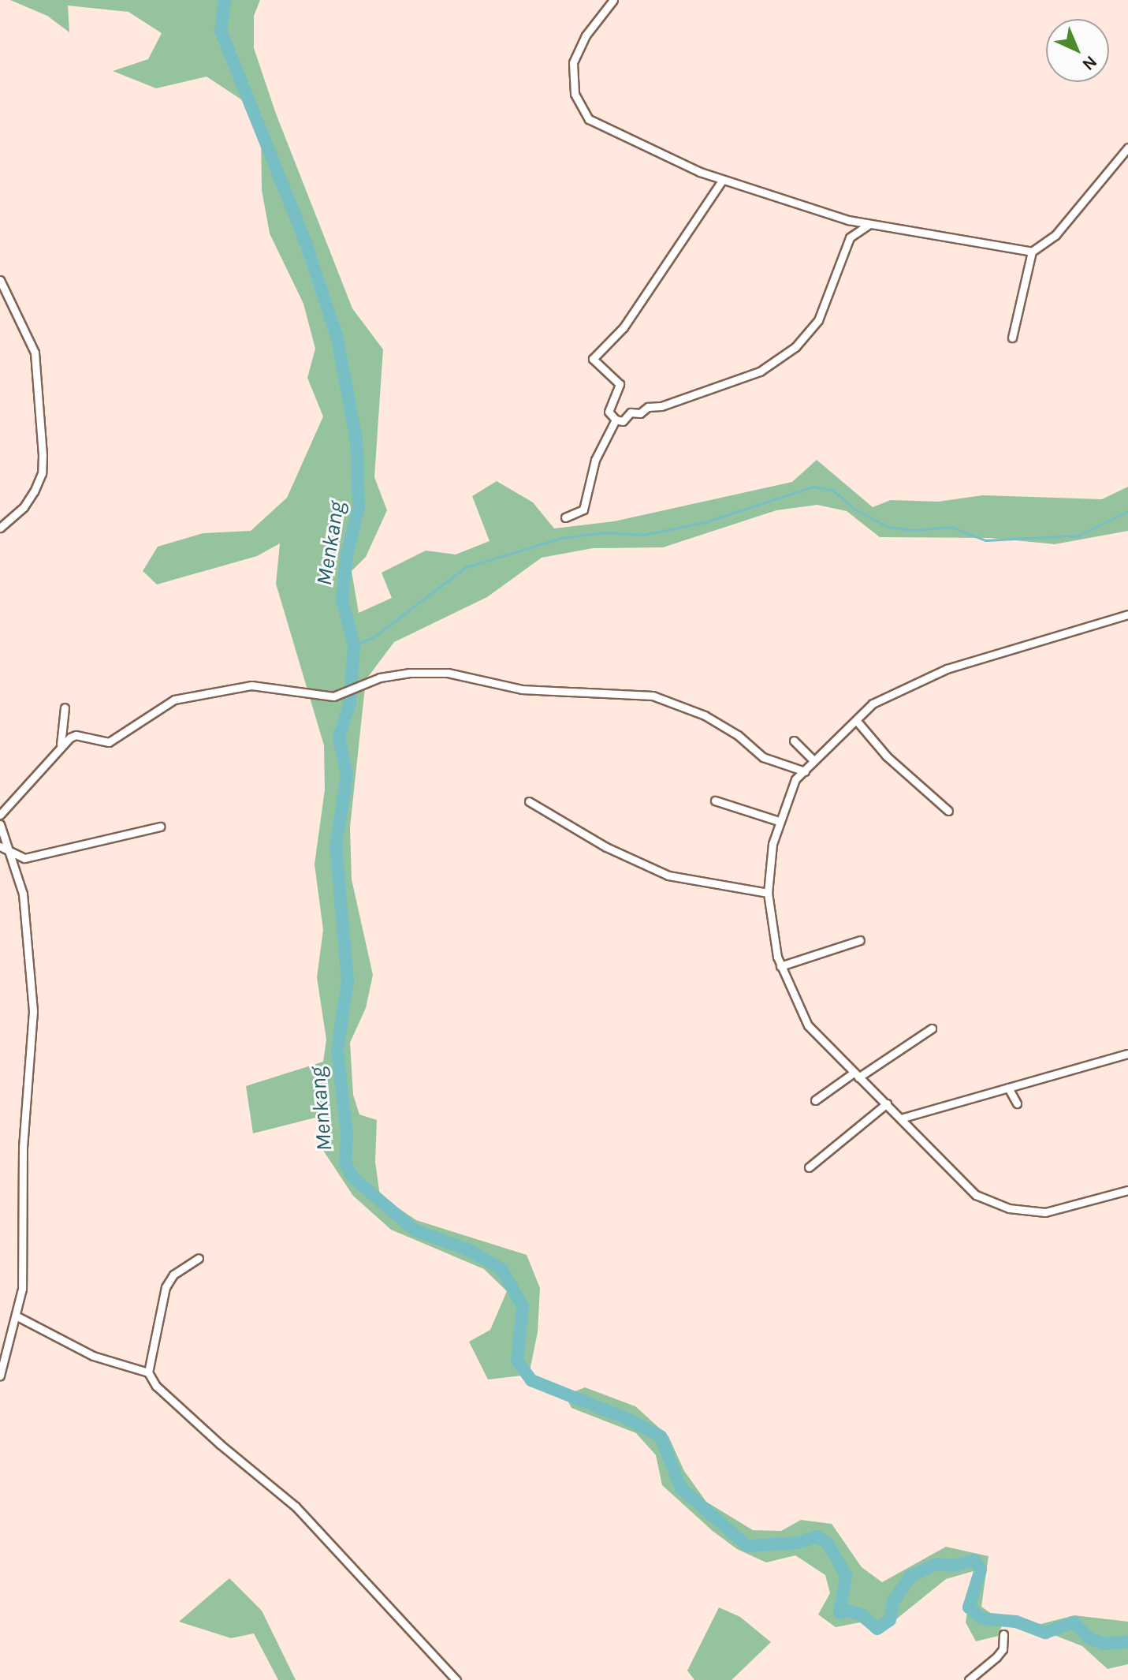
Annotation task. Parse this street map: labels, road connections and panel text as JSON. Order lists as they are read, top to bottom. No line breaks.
{"water":["Menkang"],"north":"bottom right"}
